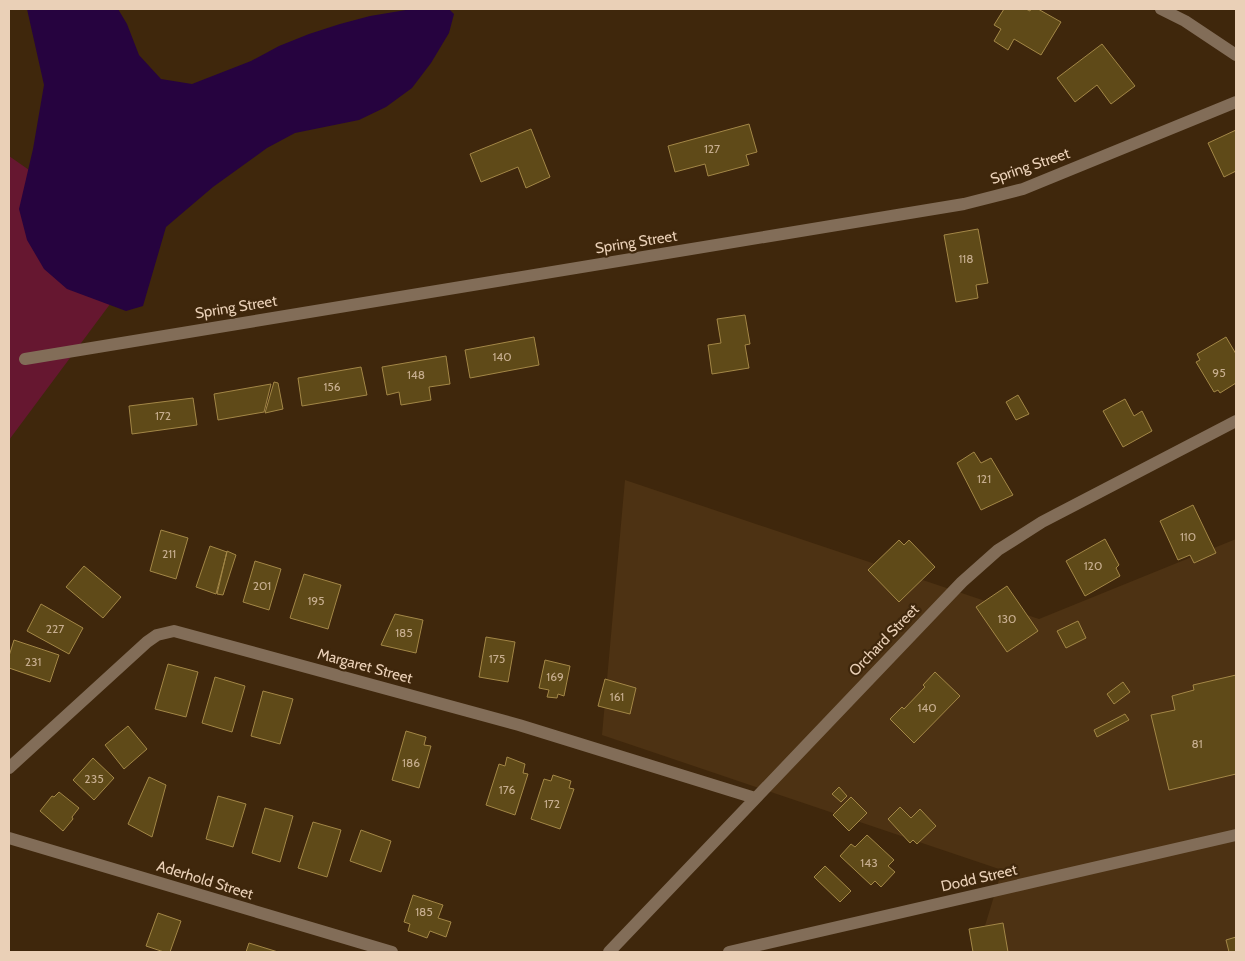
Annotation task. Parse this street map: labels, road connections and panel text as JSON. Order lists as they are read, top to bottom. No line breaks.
{"streets":{"street":["Spring Street","Orchard Street","Margaret Street","Dodd Street","Aderhold Street"]},"crossings":[["Orchard Street","Margaret Street"]],"house_numbers":["127","118","140","95","148","156","172","121","110","211","120","201","195","130","227","185","175","231","169","161","140","81","186","235","176","172","143","185"]}
